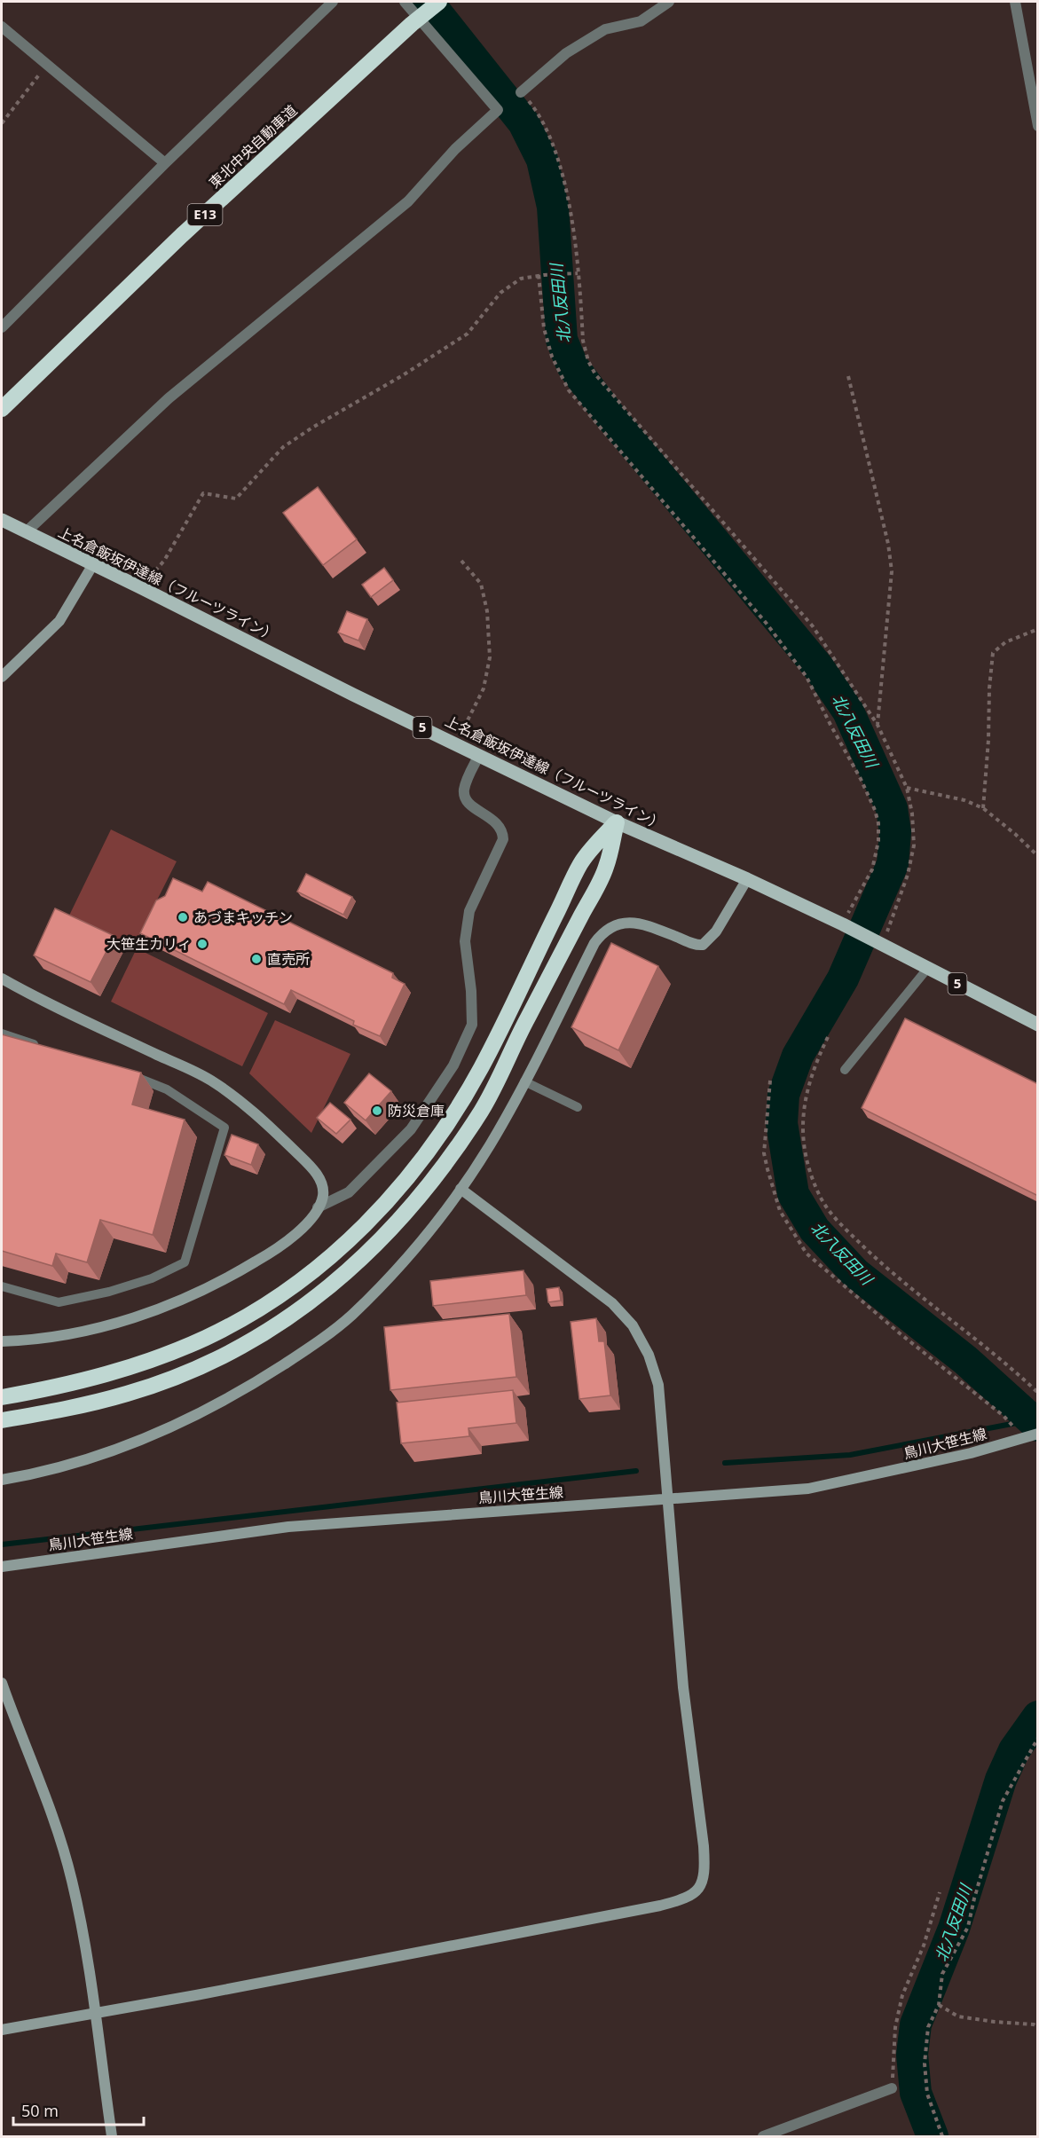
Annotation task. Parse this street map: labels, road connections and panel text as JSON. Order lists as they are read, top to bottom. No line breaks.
{"streets":{"highway":["東北中央自動車道","E13"],"main road":["上名倉飯坂伊達線（フルーツライン）","5"],"street":["鳥川大笹生線"]},"water":["北八反田川"],"places":["あづまキッチン","大笹生カリィ","直売所","防災倉庫"],"scale_bar":"50 m"}
